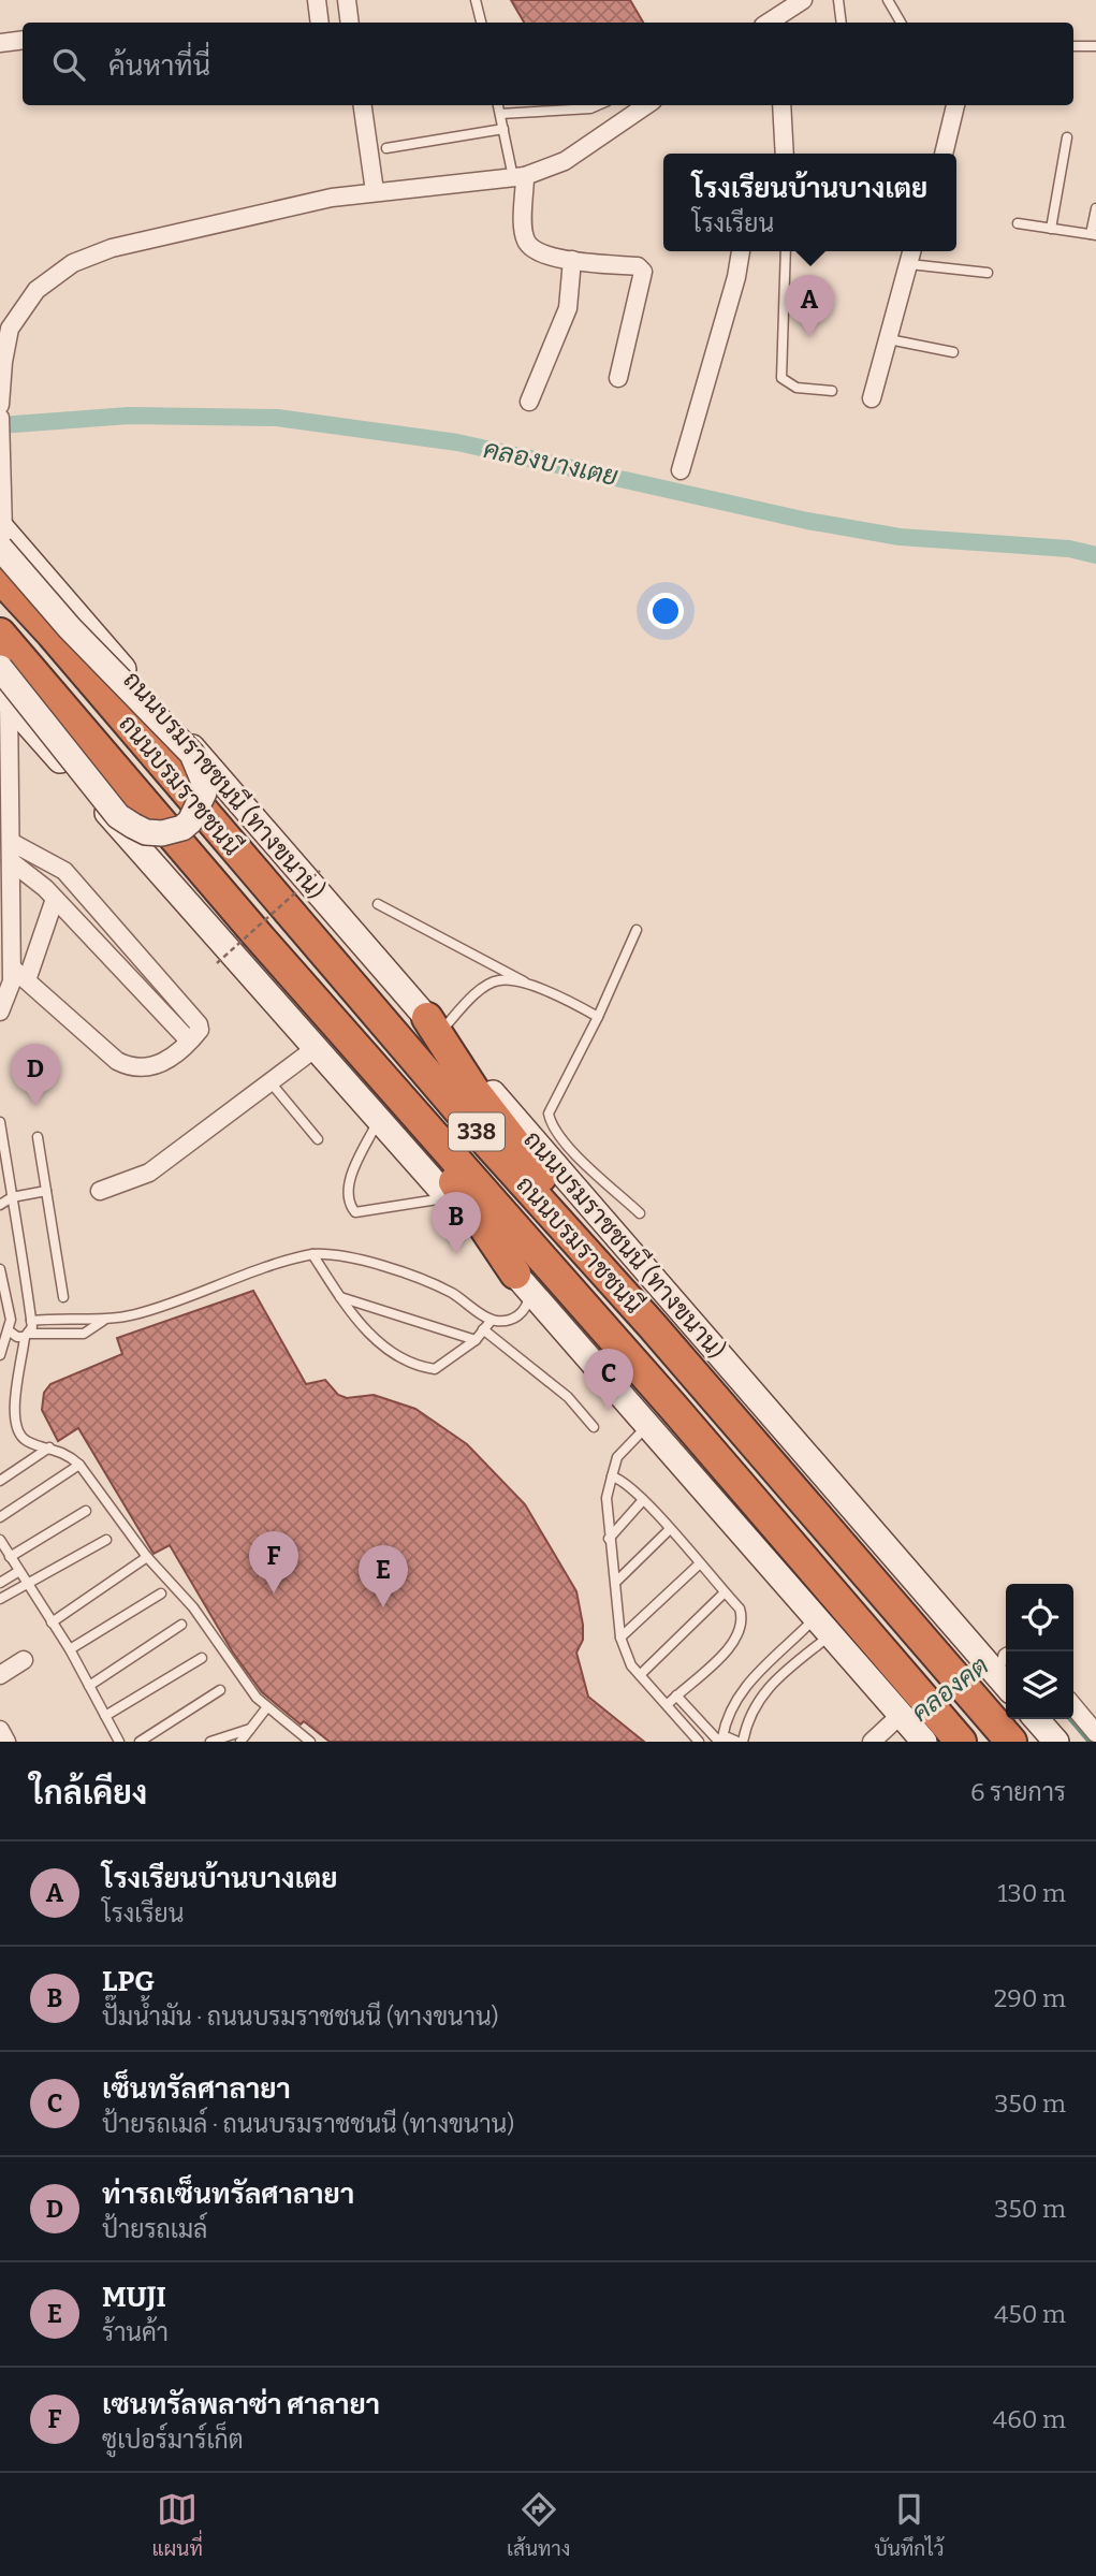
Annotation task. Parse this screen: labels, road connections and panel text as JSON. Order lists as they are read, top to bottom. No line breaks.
{"streets":{"highway":["ถนนบรมราชชนนี","338"],"main road":["ถนนบรมราชชนนี (ทางขนาน)"]},"water":["คลองบางเตย","คลองคต"],"page":{"search":"ค้นหาที่นี่","popup":["โรงเรียนบ้านบางเตย","โรงเรียน"],"pins":["A","D","B","C","F","E"],"heading":["ใกล้เคียง","6 รายการ"],"list":[{"mark":"A","name":"โรงเรียนบ้านบางเตย","note":"โรงเรียน","value":"130 m"},{"mark":"B","name":"LPG","note":"ปั๊มน้ำมัน · ถนนบรมราชชนนี (ทางขนาน)","value":"290 m"},{"mark":"C","name":"เซ็นทรัลศาลายา","note":"ป้ายรถเมล์ · ถนนบรมราชชนนี (ทางขนาน)","value":"350 m"},{"mark":"D","name":"ท่ารถเซ็นทรัลศาลายา","note":"ป้ายรถเมล์","value":"350 m"},{"mark":"E","name":"MUJI","note":"ร้านค้า","value":"450 m"},{"mark":"F","name":"เซนทรัลพลาซ่า ศาลายา","note":"ซูเปอร์มาร์เก็ต","value":"460 m"}],"nav":["แผนที่","เส้นทาง","บันทึกไว้"]}}
